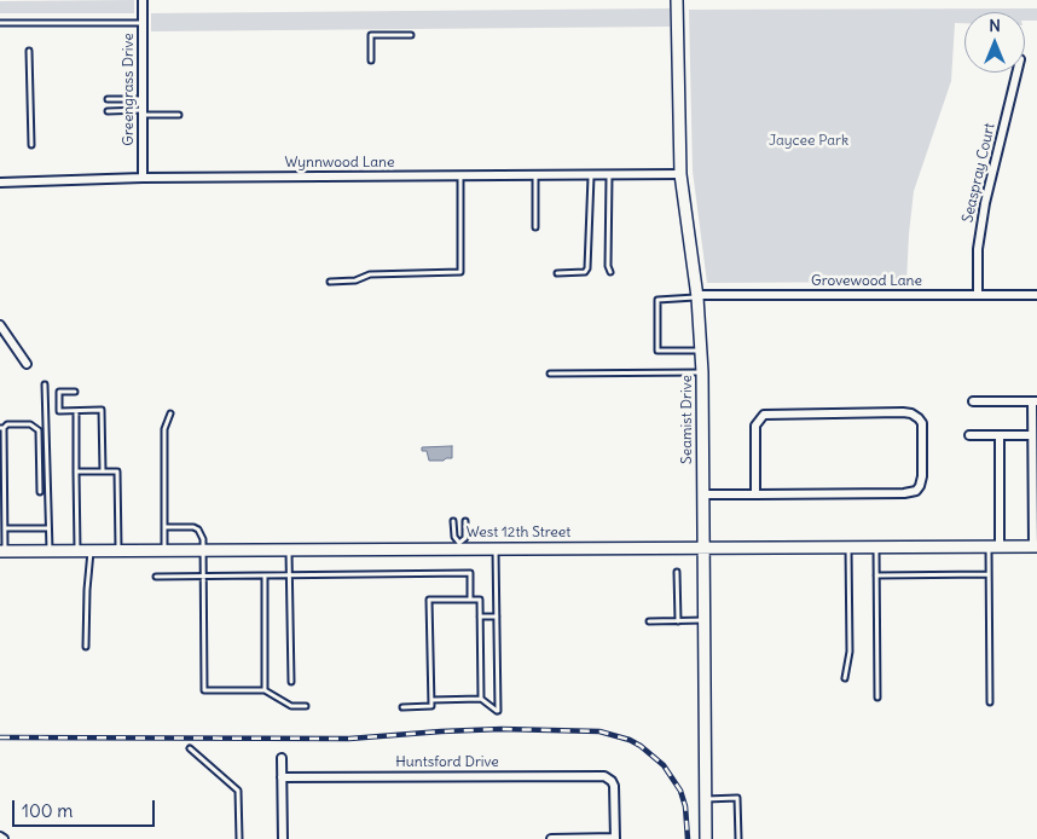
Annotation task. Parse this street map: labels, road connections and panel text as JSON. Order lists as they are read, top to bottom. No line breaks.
{"streets":{"street":["Greengrass Drive","Wynnwood Lane","Seaspray Court","Grovewood Lane","Seamist Drive","West 12th Street","Huntsford Drive"]},"crossings":[["Greengrass Drive","Wynnwood Lane"],["Wynnwood Lane","Seamist Drive"],["Seaspray Court","Grovewood Lane"],["Grovewood Lane","Seamist Drive"],["Seamist Drive","West 12th Street"]],"parks":["Jaycee Park"],"scale_bar":"100 m","north":"top"}
